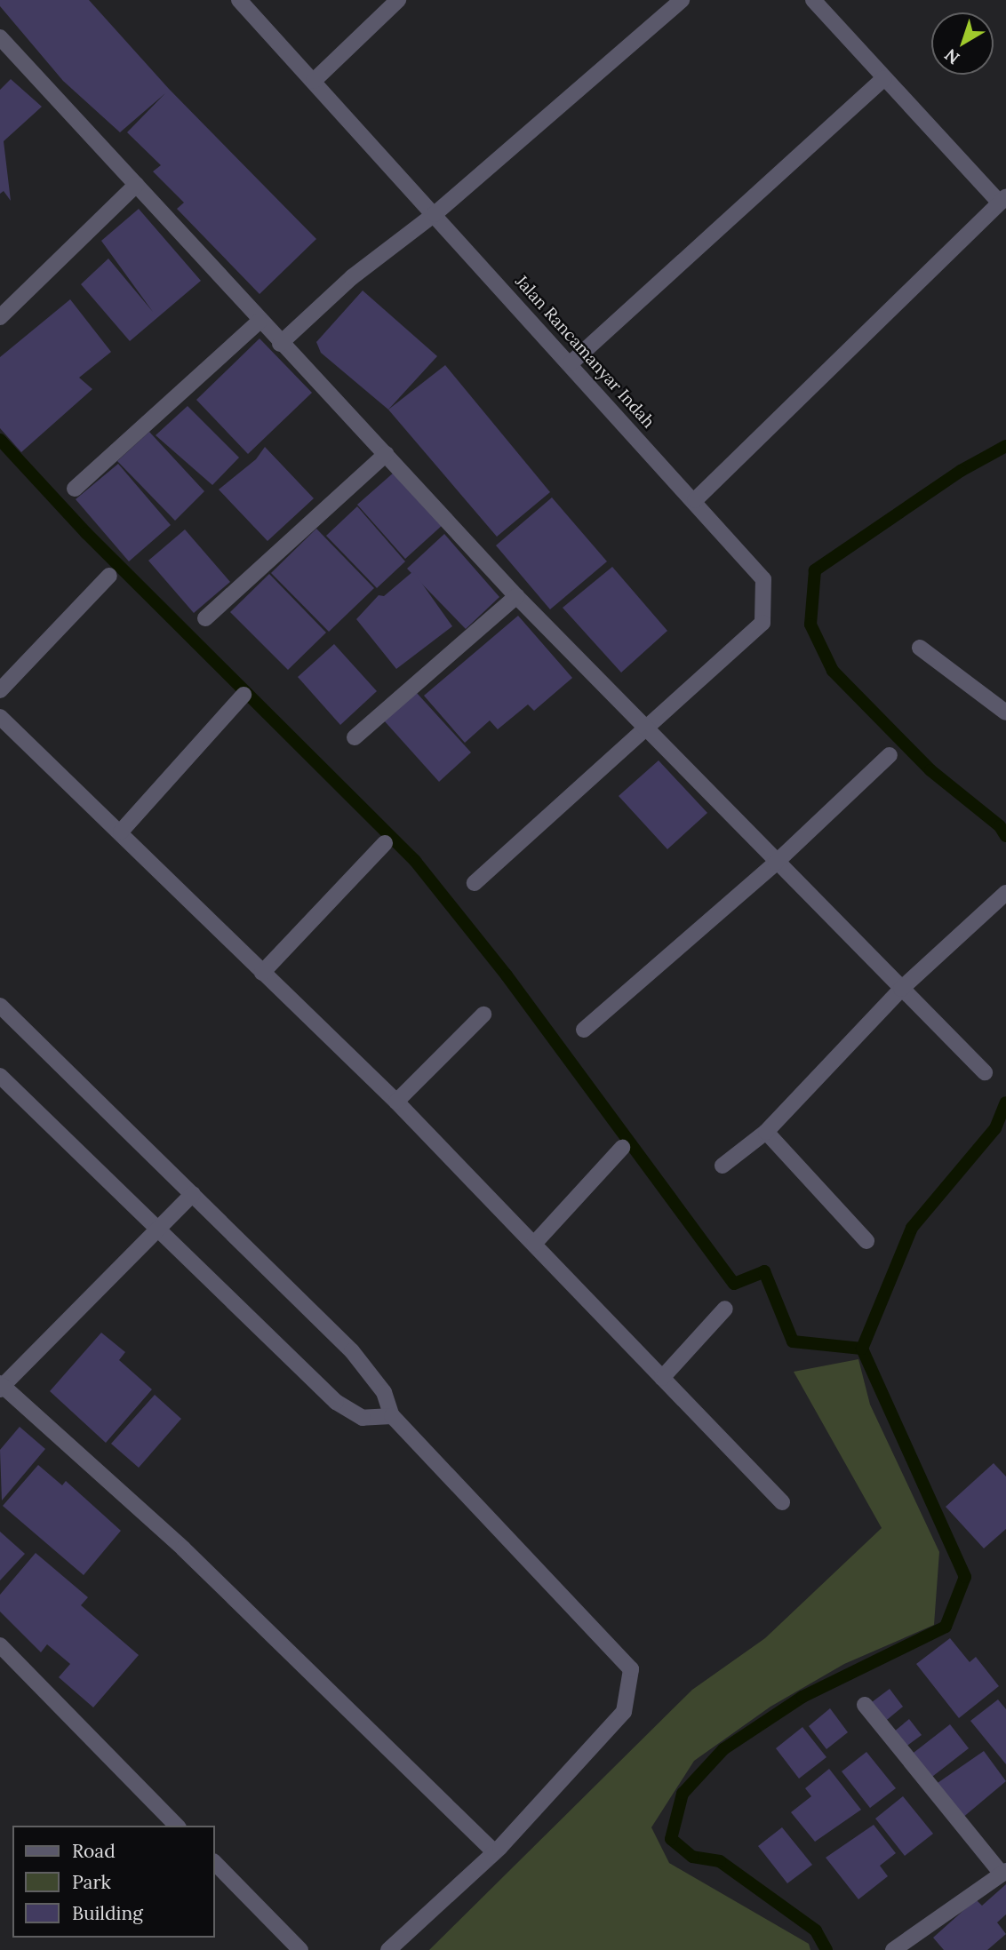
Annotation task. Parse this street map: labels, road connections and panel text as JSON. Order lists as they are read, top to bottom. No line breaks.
{"streets":{"street":["Jalan Rancamanyar Indah"]},"legend":["Road","Park","Building"],"north":"bottom left"}
